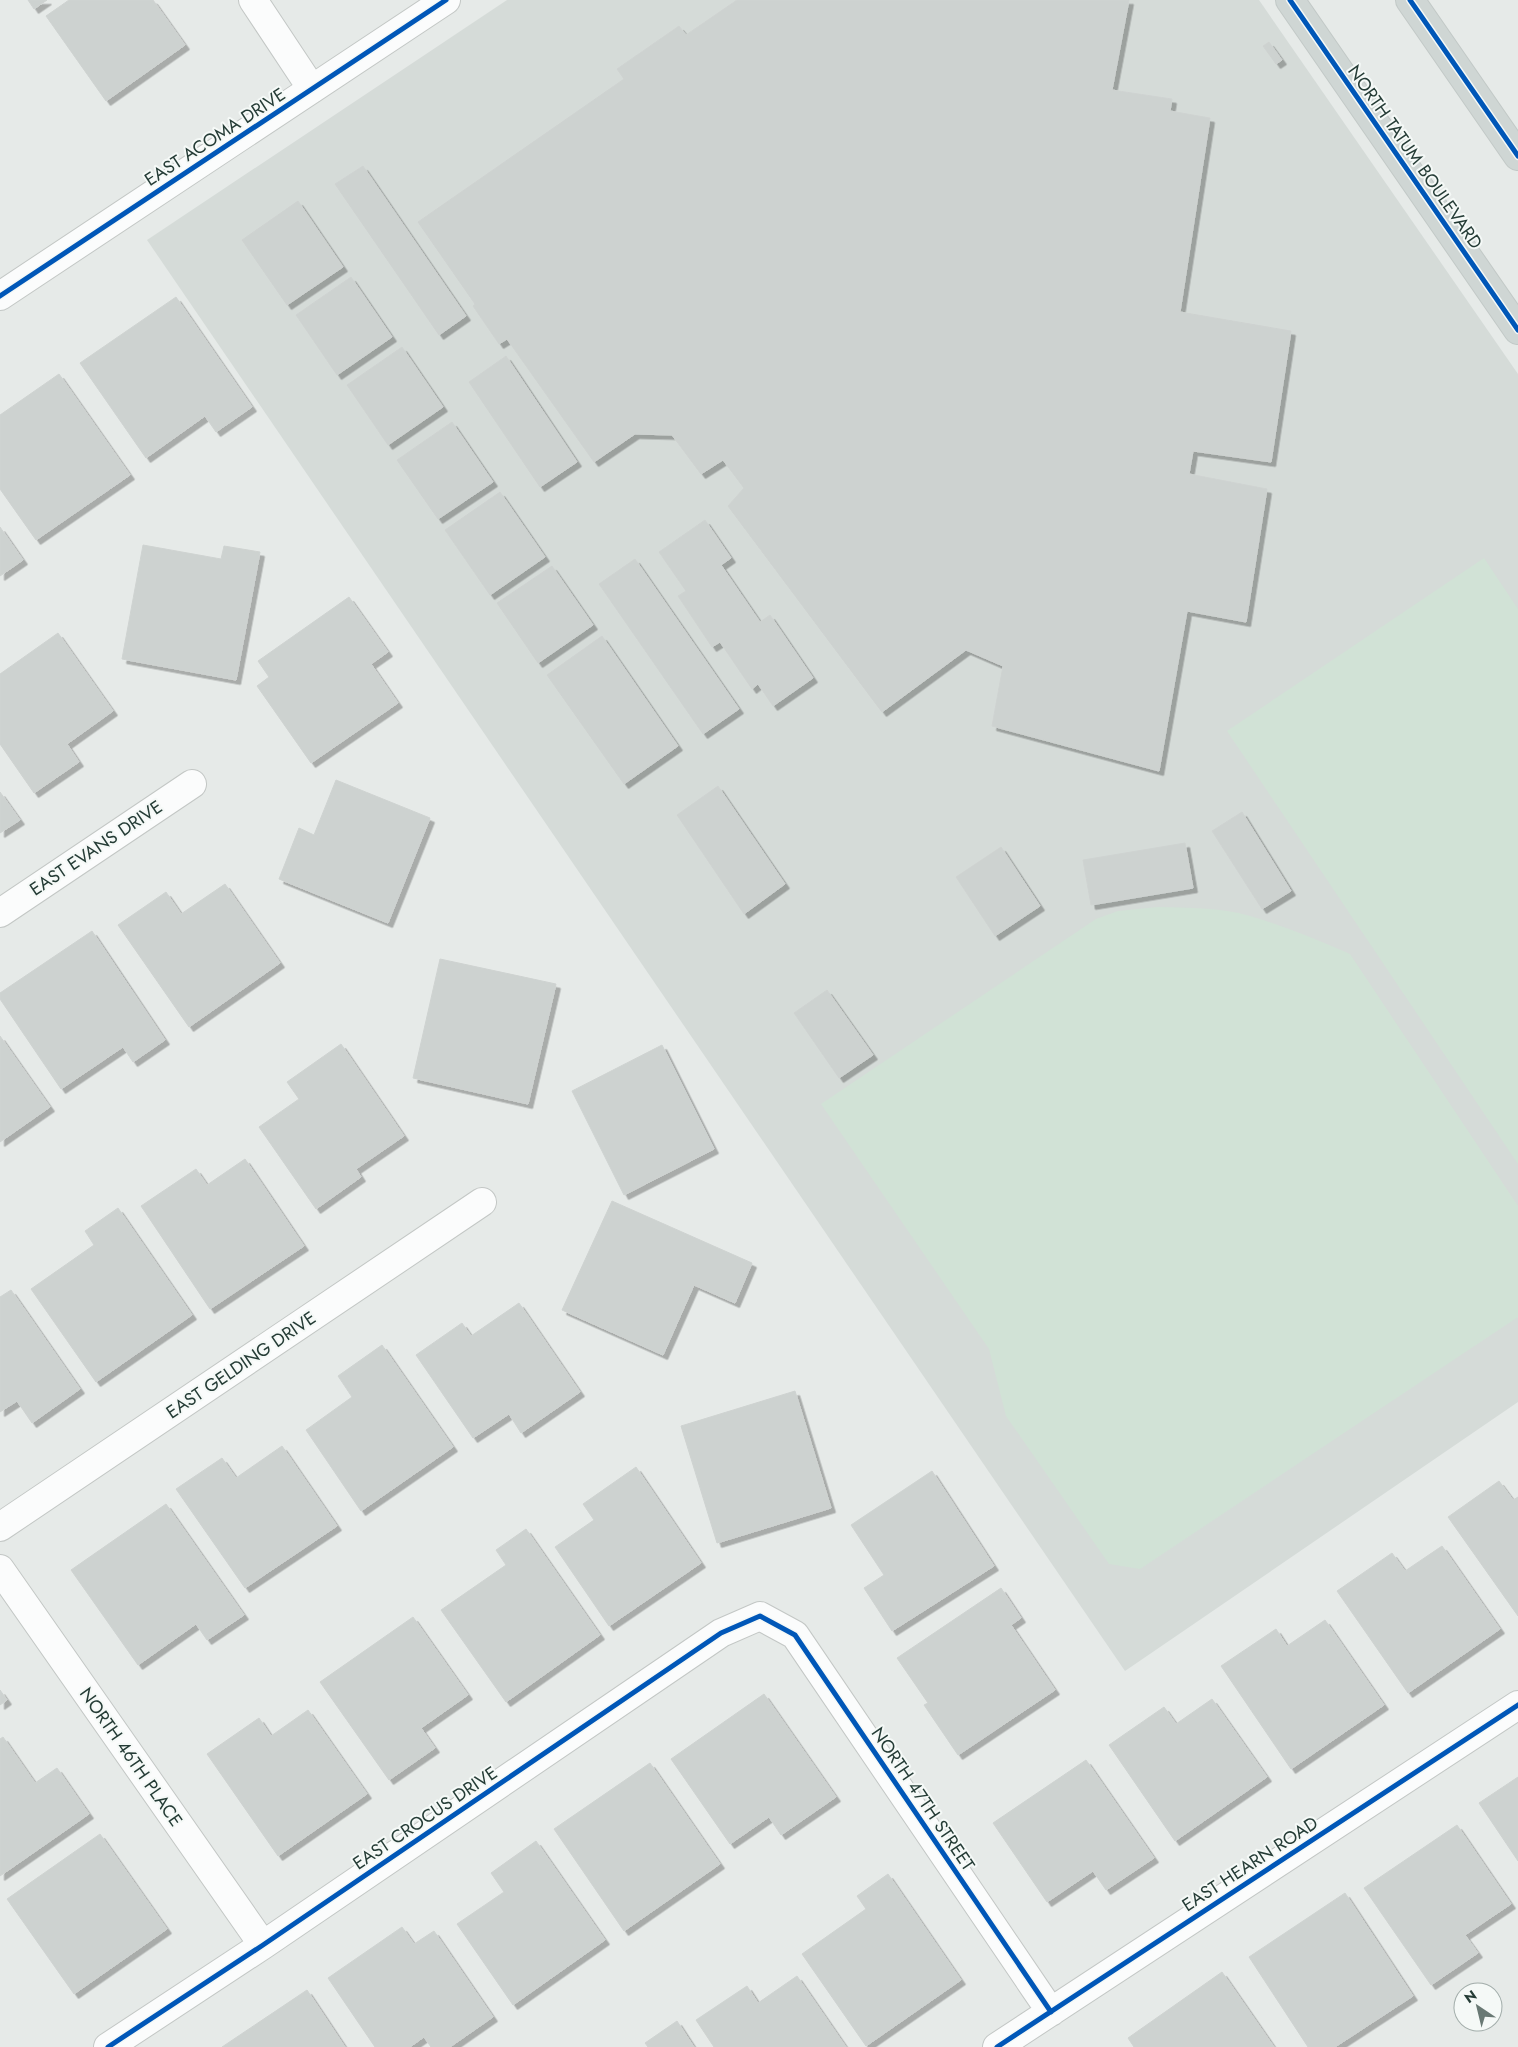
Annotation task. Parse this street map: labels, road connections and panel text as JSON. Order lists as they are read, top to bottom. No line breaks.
{"streets":{"main road":["NORTH TATUM BOULEVARD"],"street":["EAST ACOMA DRIVE","EAST EVANS DRIVE","EAST GELDING DRIVE","NORTH 46TH PLACE","NORTH 47TH STREET","EAST CROCUS DRIVE","EAST HEARN ROAD"]},"crossings":[["NORTH 46TH PLACE","EAST CROCUS DRIVE"],["NORTH 47TH STREET","EAST CROCUS DRIVE"],["NORTH 47TH STREET","EAST HEARN ROAD"]],"north":"top left"}
